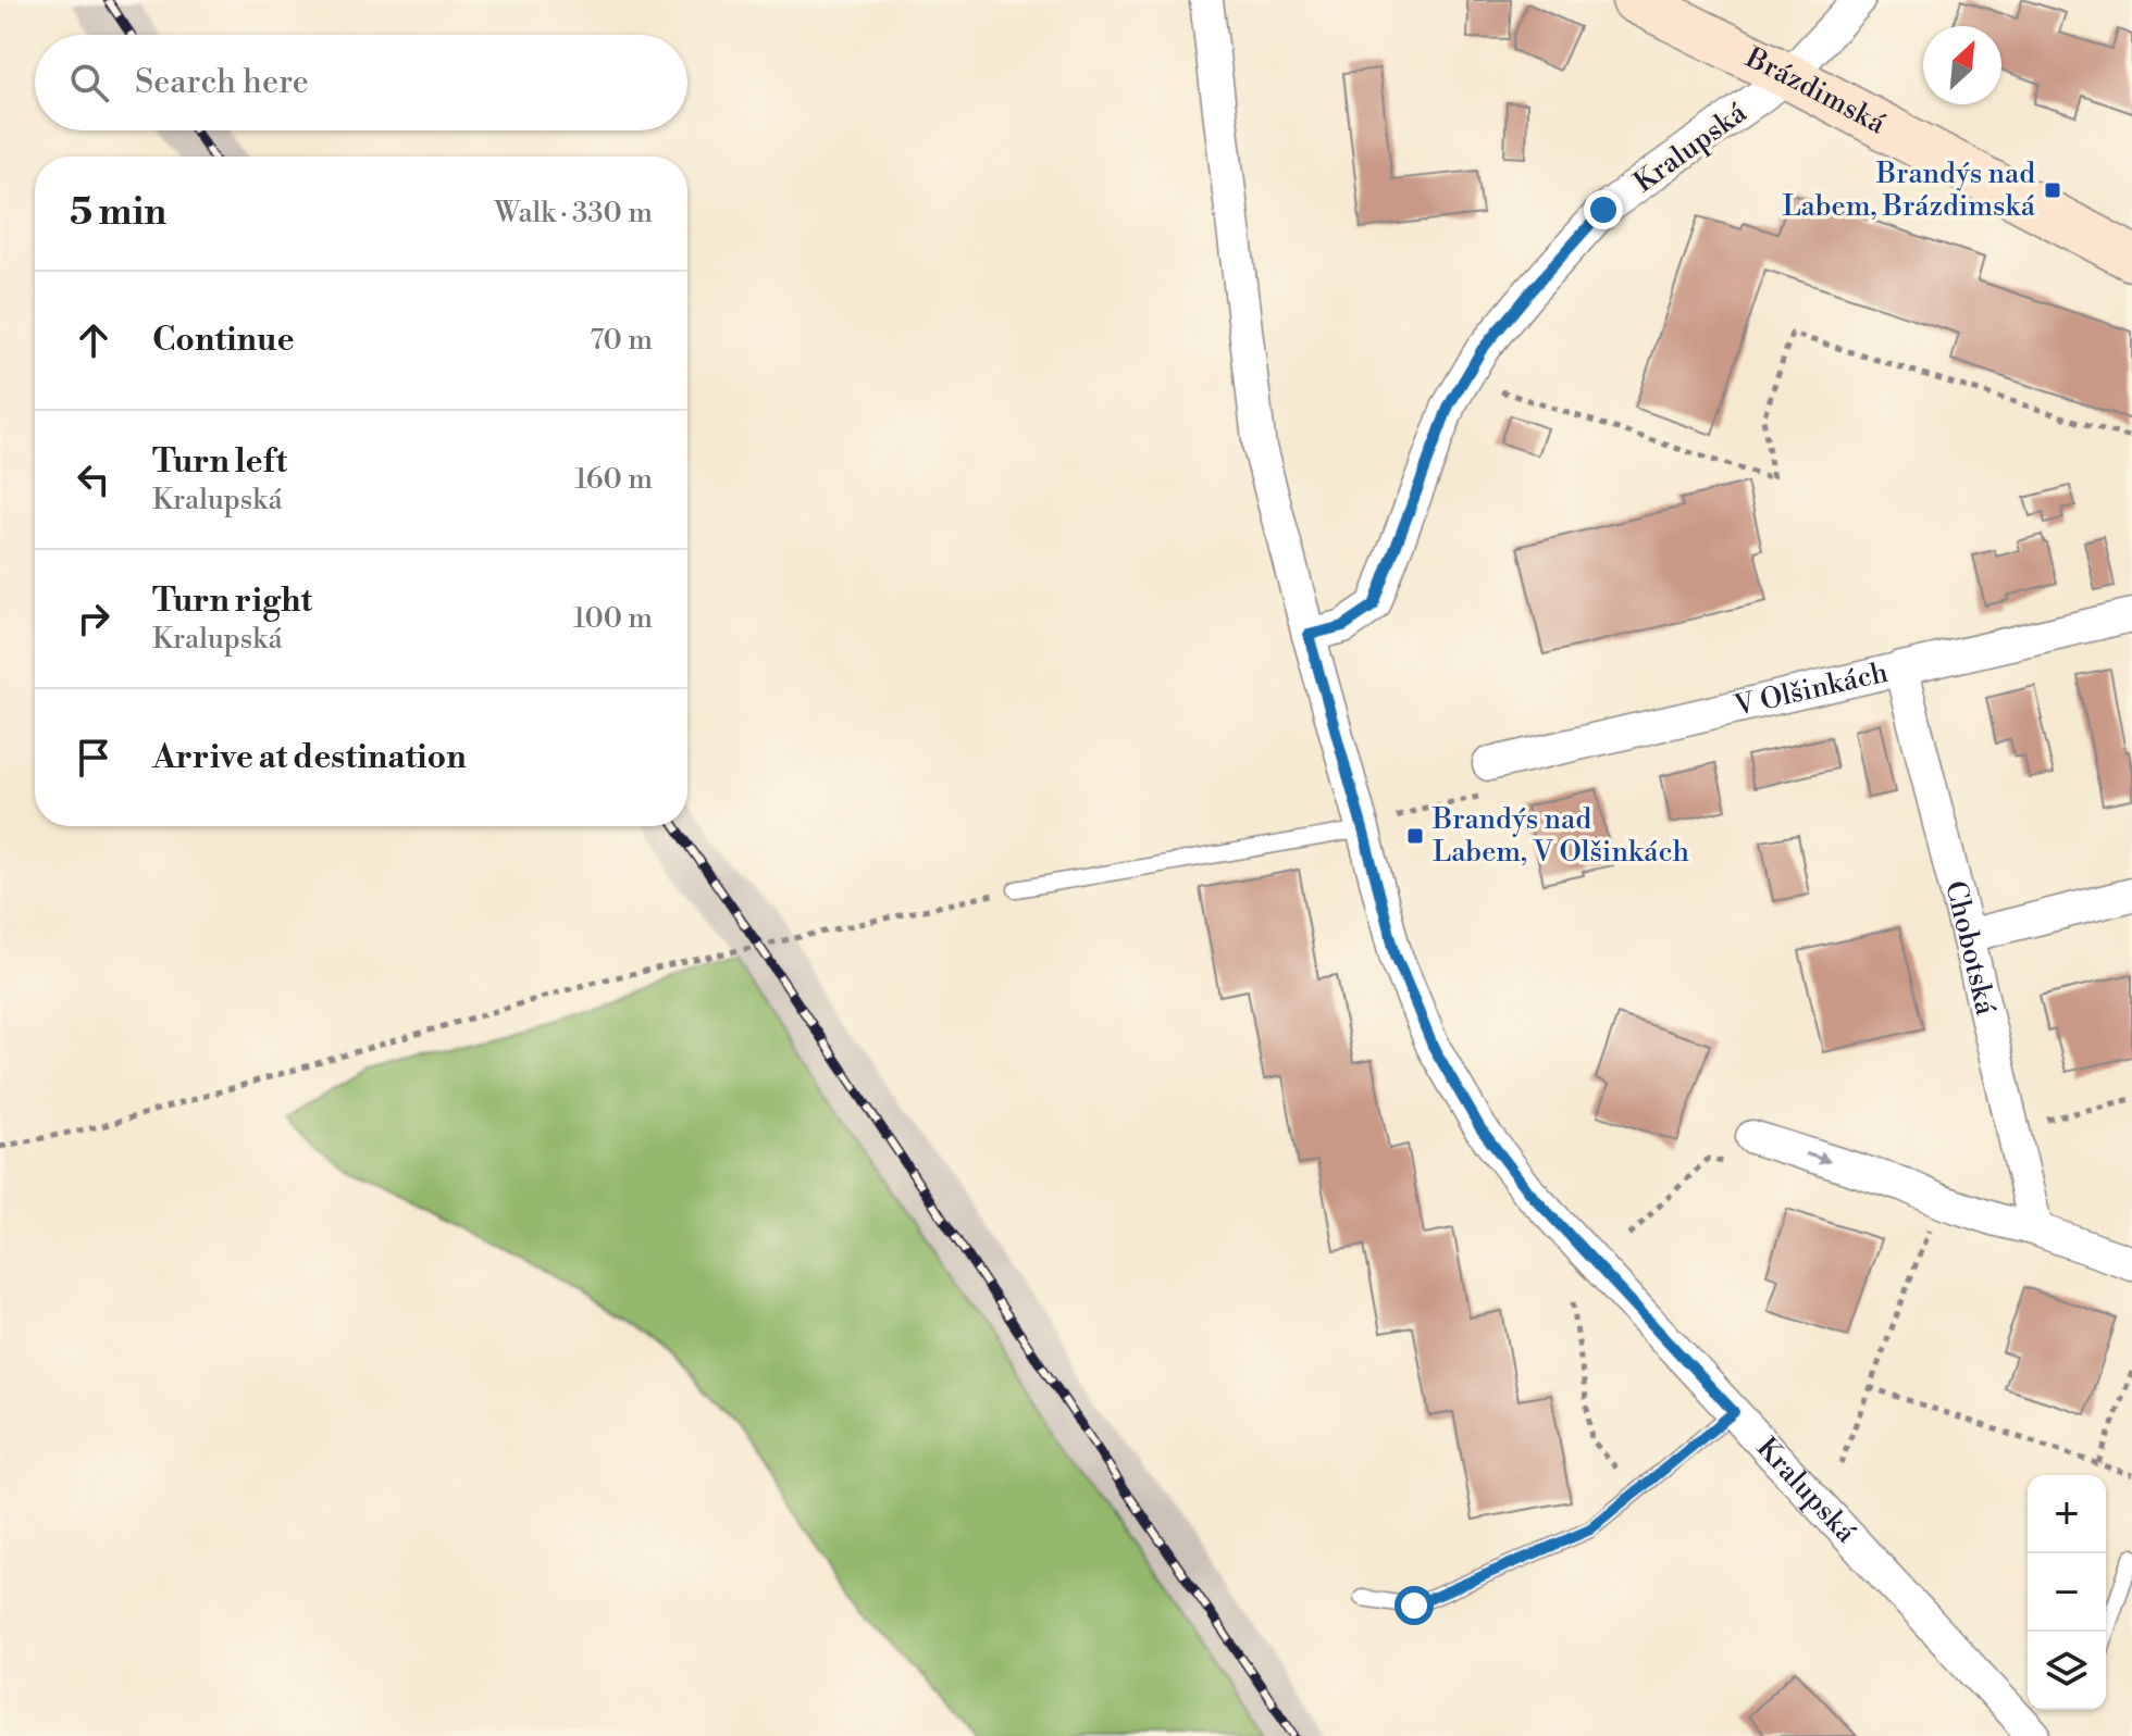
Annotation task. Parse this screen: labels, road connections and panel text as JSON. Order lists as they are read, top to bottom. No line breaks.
{"streets":{"street":["Brázdimská","Kralupská","V Olšinkách","Chobotská"]},"crossings":[["Brázdimská","Kralupská"],["V Olšinkách","Chobotská"]],"places":{"transit":["Brandýs nad Labem, Brázdimská","Brandýs nad Labem, V Olšinkách"]},"north":"top right","page":{"search":"Search here","heading":["5 min","Walk · 330 m"],"list":[["Continue","70 m"],["Turn left","Kralupská","160 m"],["Turn right","Kralupská","100 m"],"Arrive at destination"],"map_buttons":["+","−"]}}
